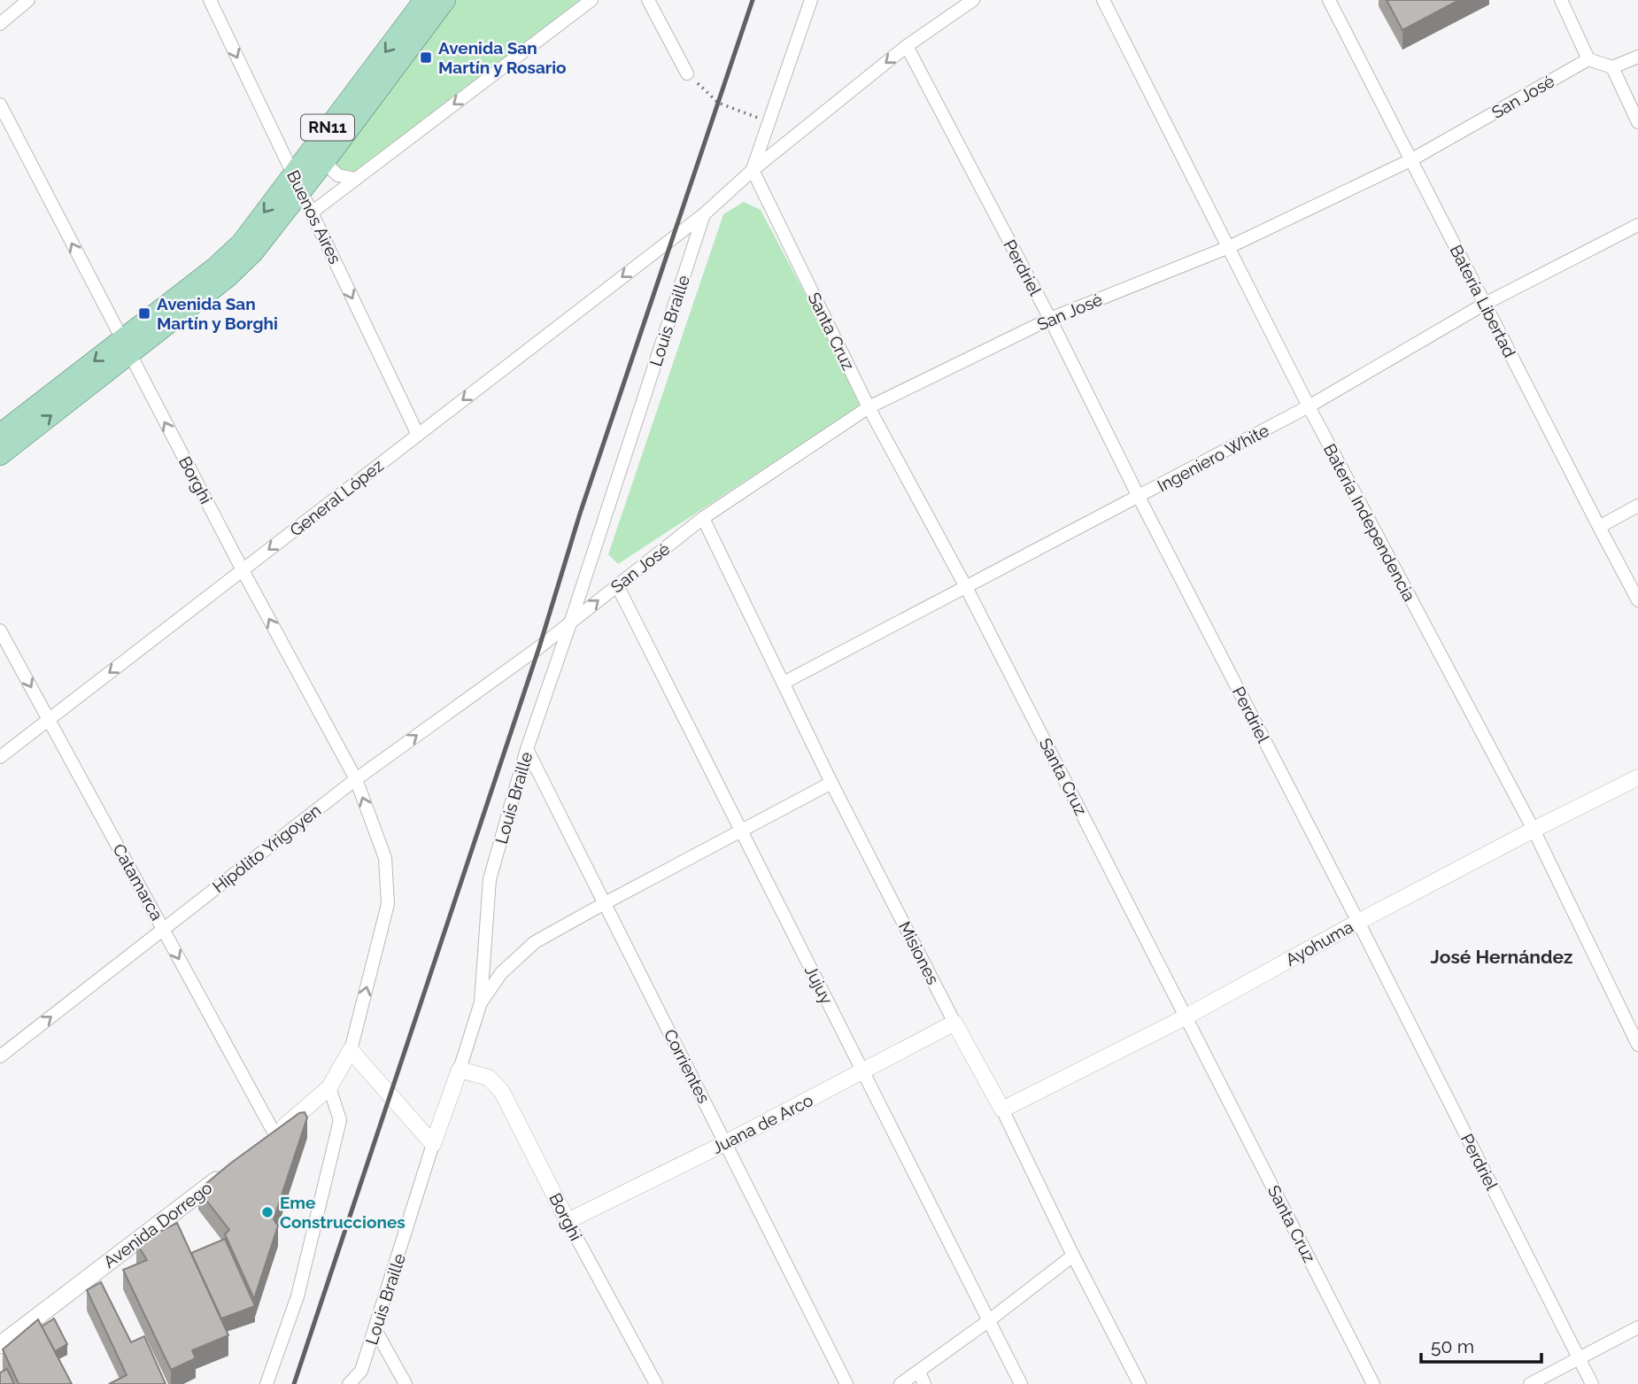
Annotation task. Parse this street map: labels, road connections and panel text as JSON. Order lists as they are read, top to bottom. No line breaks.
{"streets":{"main road":["RN11","Avenida Dorrego"],"street":["San José","Buenos Aires","Perdriel","Batería Libertad","Louis Braille","Santa Cruz","Ingeniero White","Borghi","General López","Batería Independencia","Hipólito Yrigoyen","Catamarca","Ayohuma","Misiones","Jujuy","Corrientes","Juana de Arco"]},"crossings":[["San José","Perdriel"],["San José","Batería Libertad"],["San José","Louis Braille"],["San José","Santa Cruz"],["San José","Batería Independencia"],["San José","Hipólito Yrigoyen"],["San José","Misiones"],["San José","Jujuy"],["RN11","Buenos Aires"],["RN11","Borghi"],["Buenos Aires","General López"],["Perdriel","Ingeniero White"],["Perdriel","General López"],["Perdriel","Ayohuma"],["Batería Libertad","Ingeniero White"],["Louis Braille","Borghi"],["Louis Braille","General López"],["Louis Braille","Corrientes"],["Santa Cruz","Ingeniero White"],["Santa Cruz","General López"],["Santa Cruz","Ayohuma"],["Ingeniero White","Batería Independencia"],["Ingeniero White","Misiones"],["Borghi","General López"],["Borghi","Hipólito Yrigoyen"],["Borghi","Juana de Arco"],["General López","Catamarca"],["Batería Independencia","Ayohuma"],["Hipólito Yrigoyen","Catamarca"],["Ayohuma","Misiones"],["Misiones","Juana de Arco"],["Jujuy","Juana de Arco"],["Corrientes","Juana de Arco"]],"one_way":["Buenos Aires","Borghi","General López","Hipólito Yrigoyen","Catamarca"],"districts":["José Hernández"],"places":{"transit":["Avenida San Martín y Rosario","Avenida San Martín y Borghi"],"other":["Eme Construcciones"]},"scale_bar":"50 m"}
